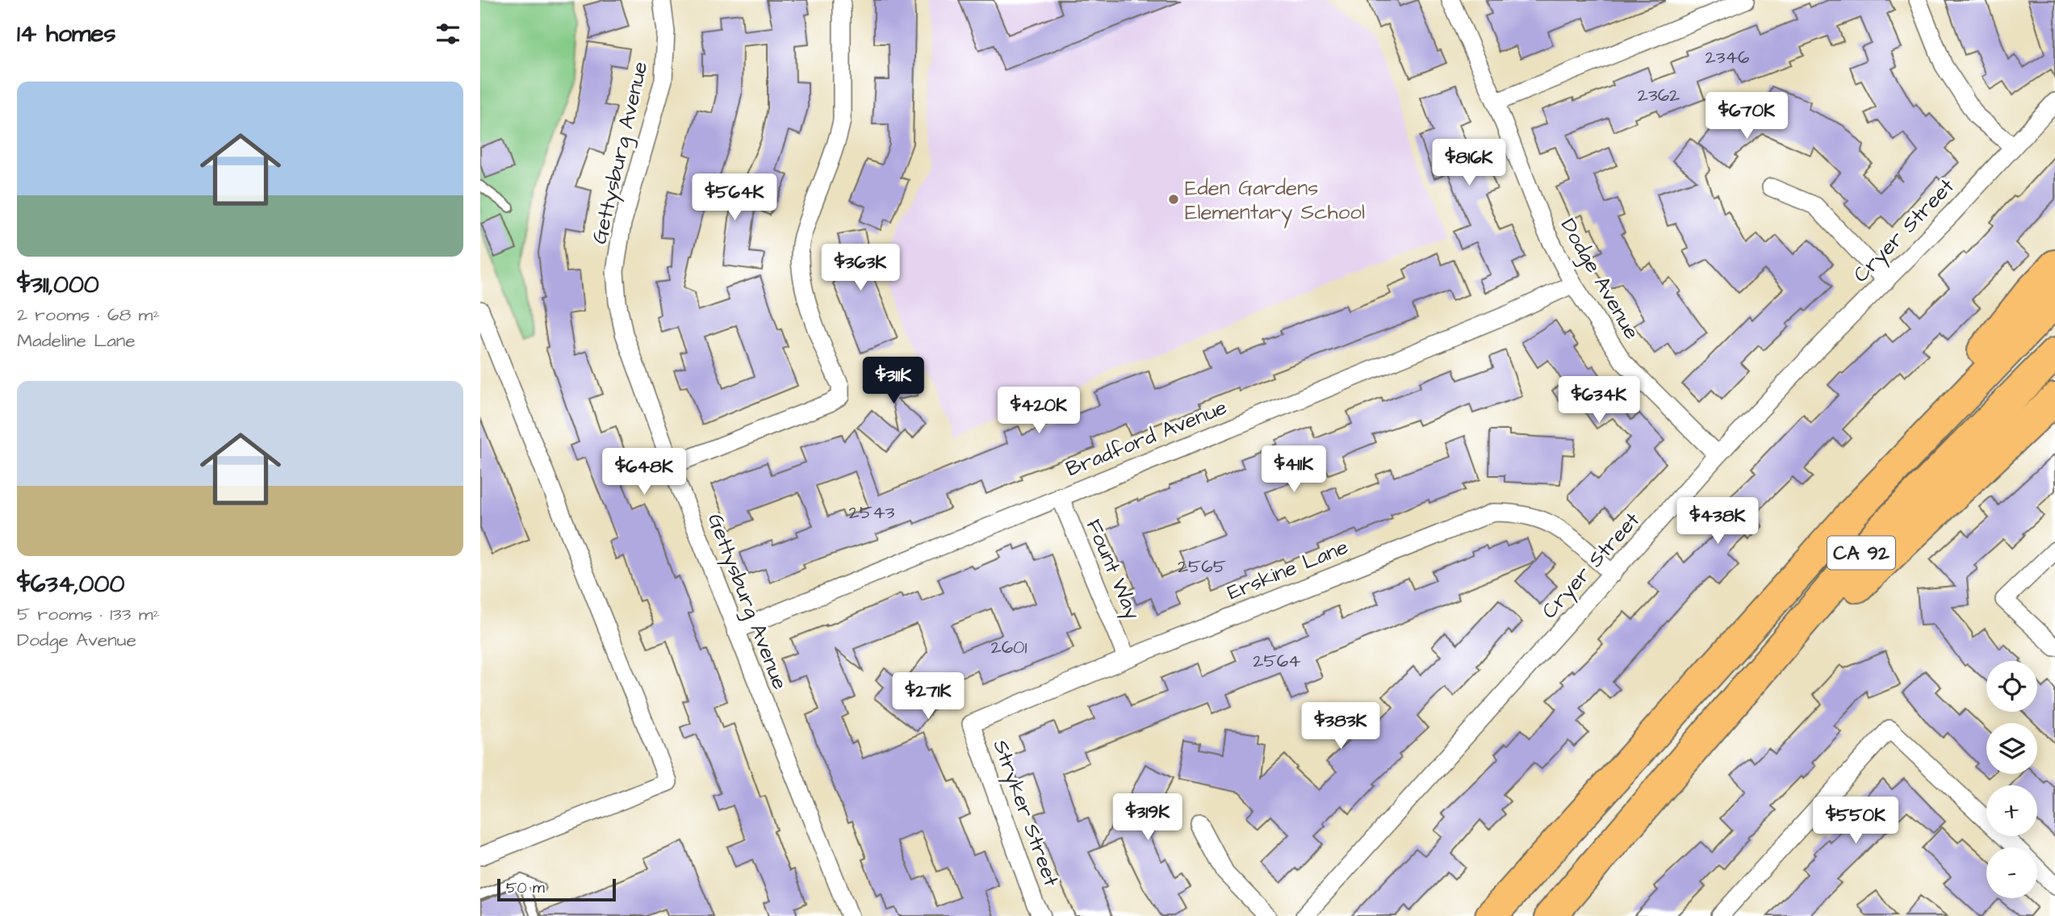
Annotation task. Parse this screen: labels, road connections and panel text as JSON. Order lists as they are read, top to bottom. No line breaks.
{"streets":{"highway":["CA 92"],"street":["Gettysburg Avenue","Cryer Street","Dodge Avenue","Bradford Avenue","Fount Way","Erskine Lane","Stryker Street"]},"crossings":[["Gettysburg Avenue","Bradford Avenue"],["Cryer Street","Dodge Avenue"],["Cryer Street","Erskine Lane"],["Dodge Avenue","Bradford Avenue"],["Bradford Avenue","Fount Way"],["Fount Way","Erskine Lane"],["Erskine Lane","Stryker Street"]],"places":["Eden Gardens Elementary School"],"house_numbers":["2346","2362","2543","2565","2601","2564"],"scale_bar":"50 m","page":{"heading":"14 homes","list":[{"name":"$311,000","note":"2 rooms · 68 m² · Madeline Lane"},{"name":"$634,000","note":"5 rooms · 133 m² · Dodge Avenue"}],"price":["$670K","$816K","$564K","$363K","$311K","$634K","$420K","$411K","$648K","$438K","$271K","$383K","$319K","$550K"],"map_buttons":["+","−"],"scale":"50 m"}}
